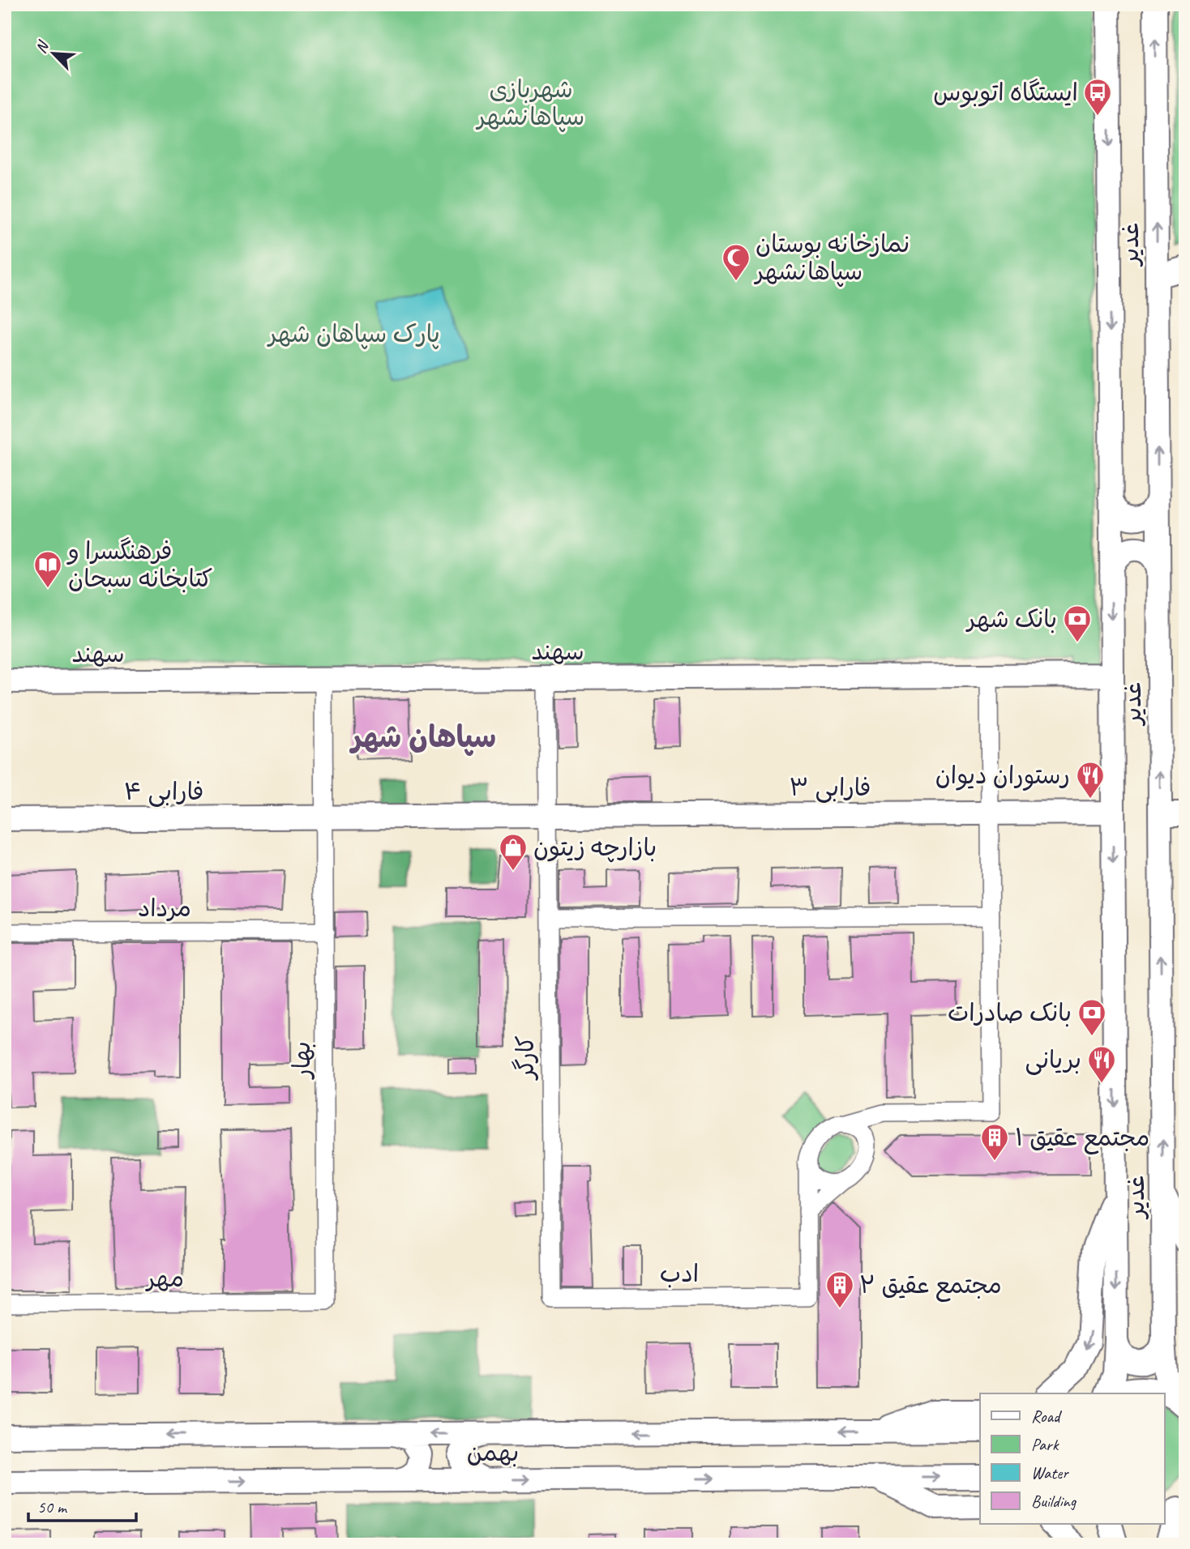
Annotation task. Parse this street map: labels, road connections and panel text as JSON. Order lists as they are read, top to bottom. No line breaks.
{"streets":{"main road":["غدیر","سهند","فارابی ۳","فارابی ۴","بهمن"],"street":["مرداد","کارگر","بهار","ادب","مهر"]},"crossings":[["غدیر","سهند"],["غدیر","فارابی ۳"],["سهند","کارگر"],["سهند","بهار"],["فارابی ۳","فارابی ۴"],["فارابی ۳","کارگر"],["فارابی ۳","بهار"],["فارابی ۴","بهار"],["مرداد","بهار"],["کارگر","ادب"],["بهار","مهر"]],"districts":["سپاهان شهر"],"parks":["شهربازی سپاهانشهر","پارک سپاهان شهر"],"places":{"bus stop":["ایستگاه اتوبوس"],"mosque":["نمازخانه بوستان سپاهانشهر"],"library":["فرهنگسرا و کتابخانه سبحان"],"bank":["بانک شهر","بانک صادرات"],"restaurant":["رستوران دیوان","بریانی"],"shop":["بازارچه زیتون"],"building":["مجتمع عقیق ۱","مجتمع عقیق ۲"]},"legend":["Road","Park","Water","Building"],"scale_bar":"50 m","north":"top left"}
